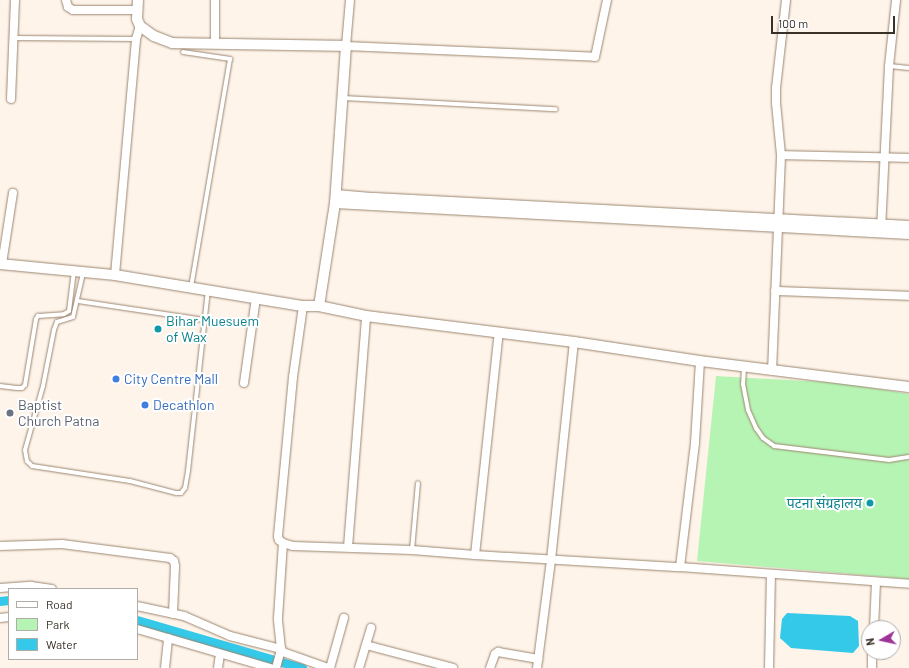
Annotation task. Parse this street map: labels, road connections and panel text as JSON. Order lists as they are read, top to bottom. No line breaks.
{"places":["Bihar Muesuem of Wax","City Centre Mall","Decathlon","Baptist Church Patna","पटना संग्रहालय"],"legend":["Road","Park","Water"],"scale_bar":"100 m","north":"left"}
